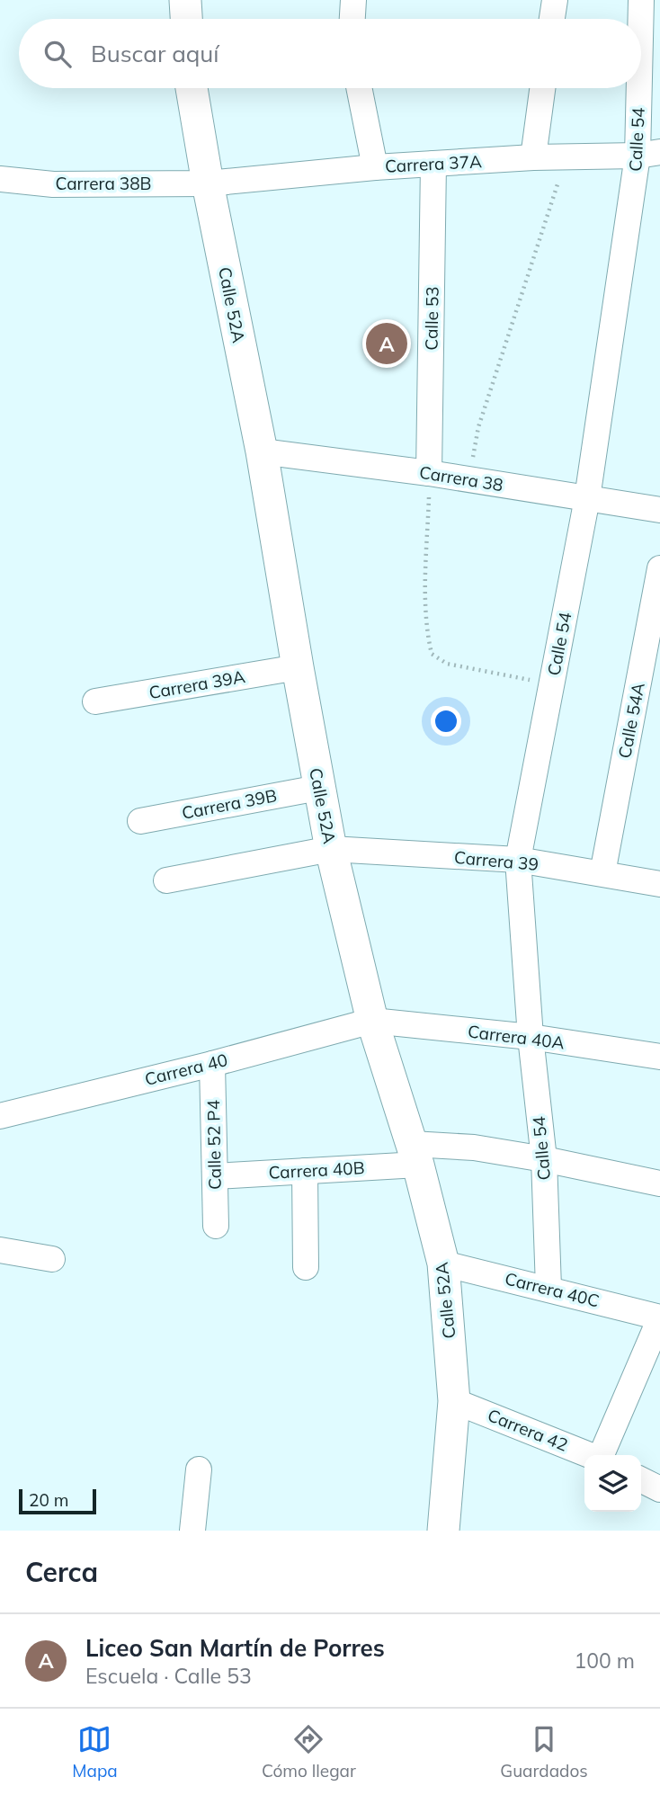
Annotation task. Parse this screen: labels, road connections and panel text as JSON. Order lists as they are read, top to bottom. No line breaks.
{"streets":{"street":["Calle 54","Carrera 37A","Carrera 38B","Calle 52A","Calle 53","Carrera 38","Carrera 39A","Calle 54A","Carrera 39B","Carrera 39","Carrera 40A","Carrera 40","Calle 52 P4","Carrera 40B","Carrera 40C","Carrera 42"]},"crossings":[["Calle 54","Carrera 37A"],["Calle 54","Carrera 38"],["Calle 54","Carrera 39"],["Calle 54","Carrera 40A"],["Calle 54","Carrera 40B"],["Calle 54","Carrera 40C"],["Carrera 37A","Carrera 38B"],["Carrera 37A","Calle 52A"],["Carrera 37A","Calle 53"],["Carrera 38B","Calle 52A"],["Calle 52A","Carrera 38"],["Calle 52A","Carrera 39A"],["Calle 52A","Carrera 39B"],["Calle 52A","Carrera 39"],["Calle 52A","Carrera 40A"],["Calle 52A","Carrera 40"],["Calle 52A","Carrera 40B"],["Calle 52A","Carrera 40C"],["Calle 52A","Carrera 42"],["Calle 53","Carrera 38"],["Calle 54A","Carrera 39"],["Carrera 40A","Carrera 40"],["Carrera 40","Calle 52 P4"],["Calle 52 P4","Carrera 40B"]],"scale_bar":"20 m","page":{"search":"Buscar aquí","pins":"A","scale":"20 m","heading":"Cerca","list":[{"mark":"A","name":"Liceo San Martín de Porres","note":"Escuela · Calle 53","value":"100 m"}],"nav":["Mapa","Cómo llegar","Guardados"]}}
